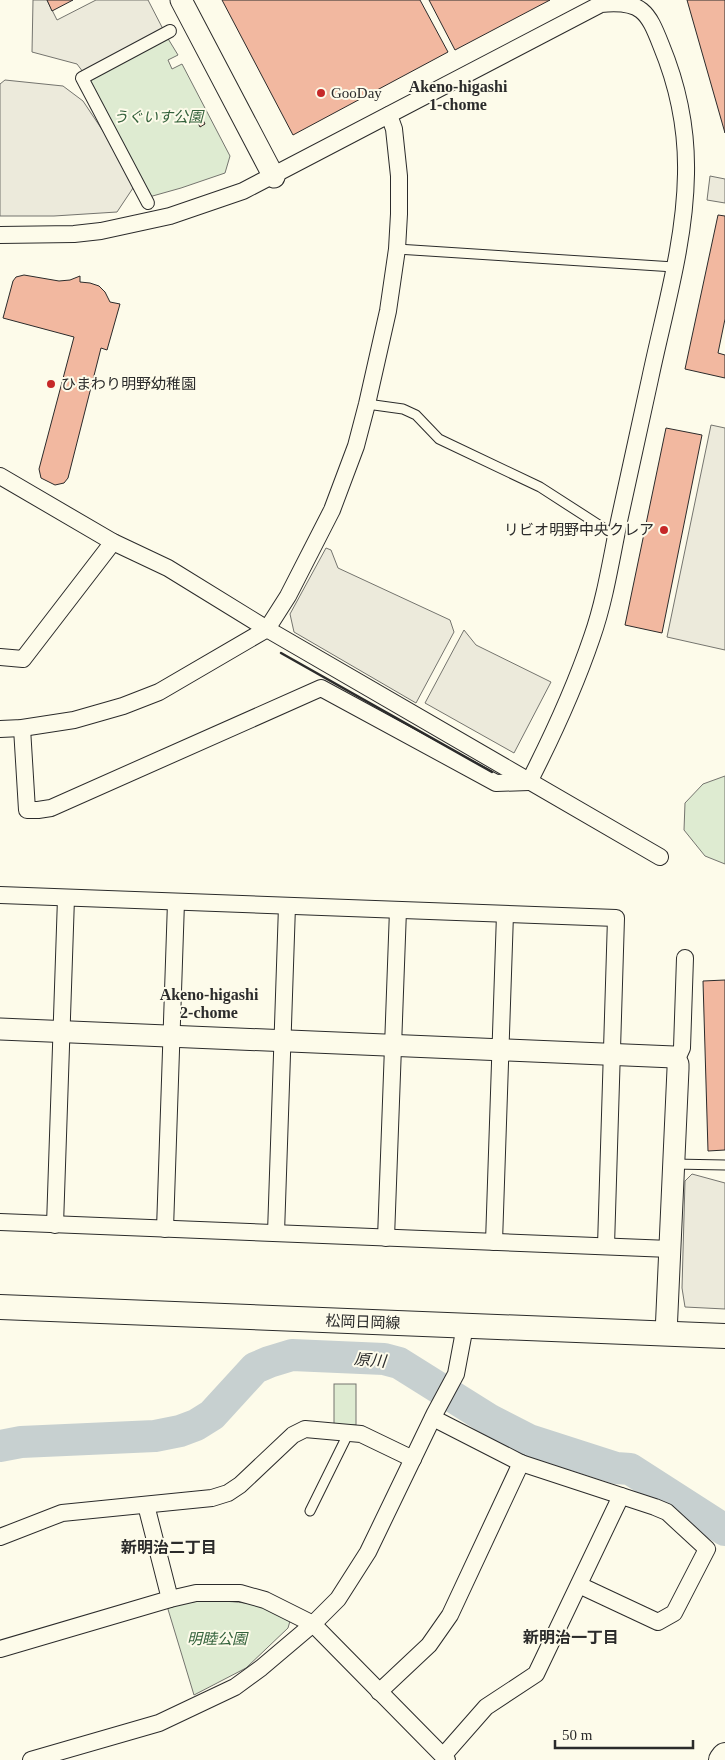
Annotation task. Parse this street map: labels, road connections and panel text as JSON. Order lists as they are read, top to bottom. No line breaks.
{"streets":{"main road":["松岡日岡線"]},"districts":["Akeno-higashi 1-chome","Akeno-higashi 2-chome","新明治二丁目","新明治一丁目"],"water":["原川"],"parks":["うぐいす公園","明睦公園"],"places":["GooDay","ひまわり明野幼稚園","リビオ明野中央クレア"],"scale_bar":"50 m"}
